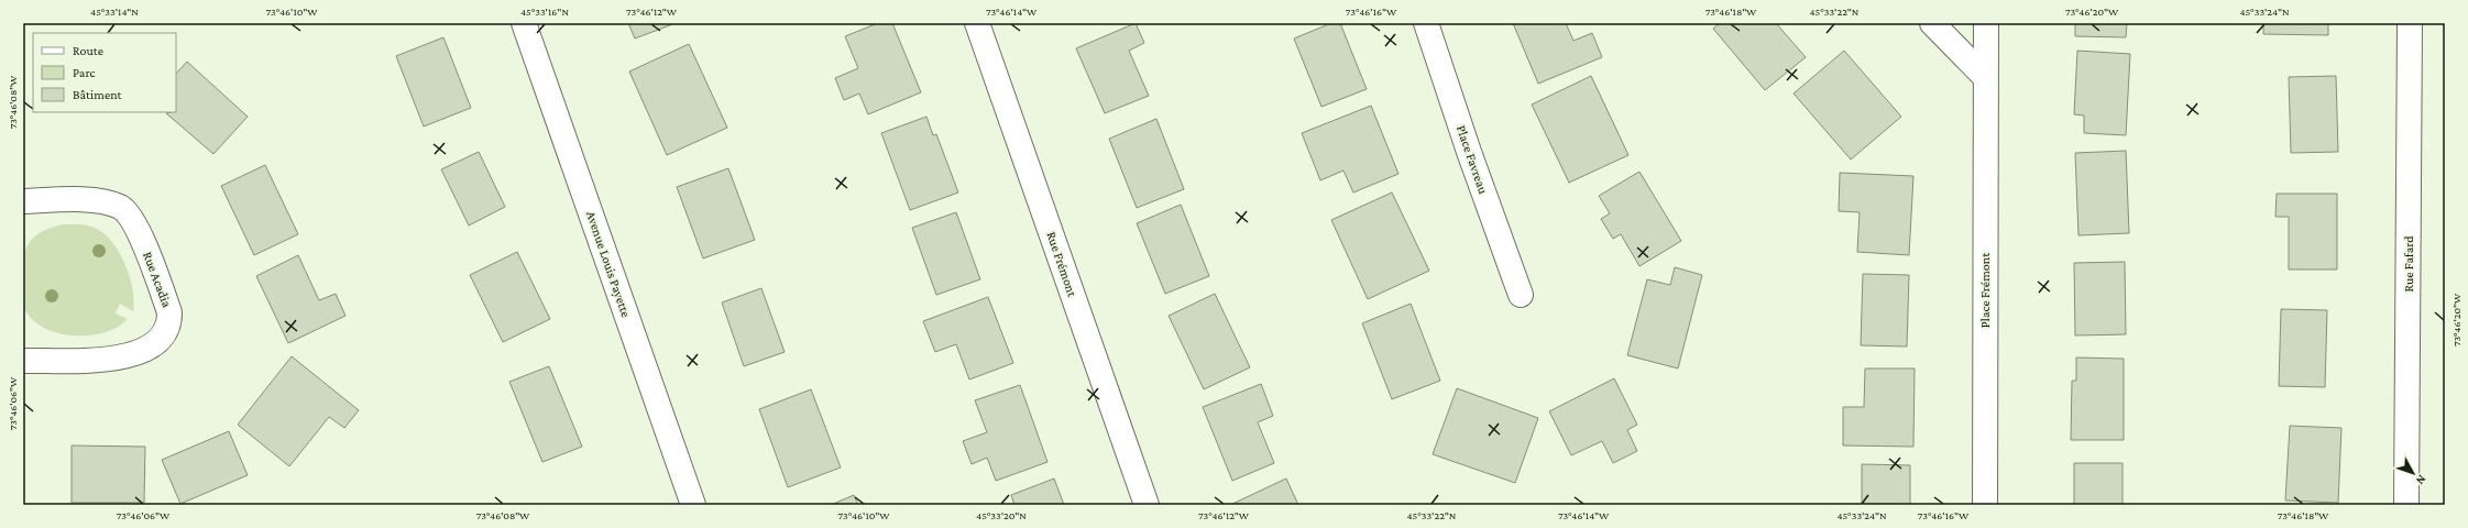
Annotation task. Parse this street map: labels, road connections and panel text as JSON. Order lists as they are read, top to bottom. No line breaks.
{"streets":{"street":["Place Favreau","Avenue Louis Payette","Rue Frémont","Rue Fafard","Rue Acadia","Place Frémont"]},"legend":["Route","Parc","Bâtiment"],"north":"bottom right","coordinates":["45°33'14\"N","73°46'10\"W","45°33'16\"N","73°46'12\"W","73°46'14\"W","73°46'16\"W","73°46'18\"W","45°33'22\"N","73°46'20\"W","45°33'24\"N","73°46'08\"W","73°46'06\"W","45°33'20\"N"]}
